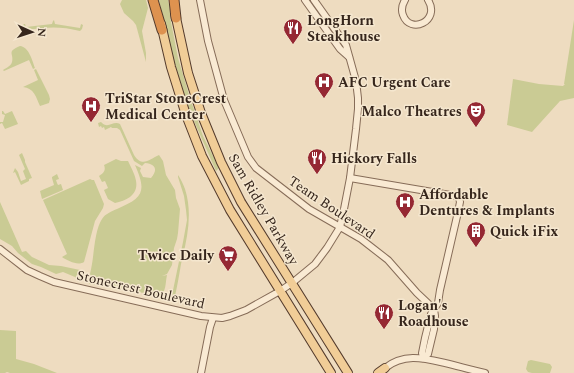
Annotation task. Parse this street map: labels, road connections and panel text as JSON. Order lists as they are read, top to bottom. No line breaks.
{"streets":{"main road":["Sam Ridley Parkway"],"street":["Team Boulevard","Stonecrest Boulevard"]},"crossings":[["Team Boulevard","Stonecrest Boulevard"],["Sam Ridley Parkway","Stonecrest Boulevard"]],"places":{"restaurant":["LongHorn Steakhouse","Hickory Falls","Logan's Roadhouse"],"hospital":["AFC Urgent Care","TriStar StoneCrest Medical Center","Affordable Dentures & Implants"],"theatre":["Malco Theatres"],"building":["Quick iFix"],"supermarket":["Twice Daily"]},"north":"right"}
